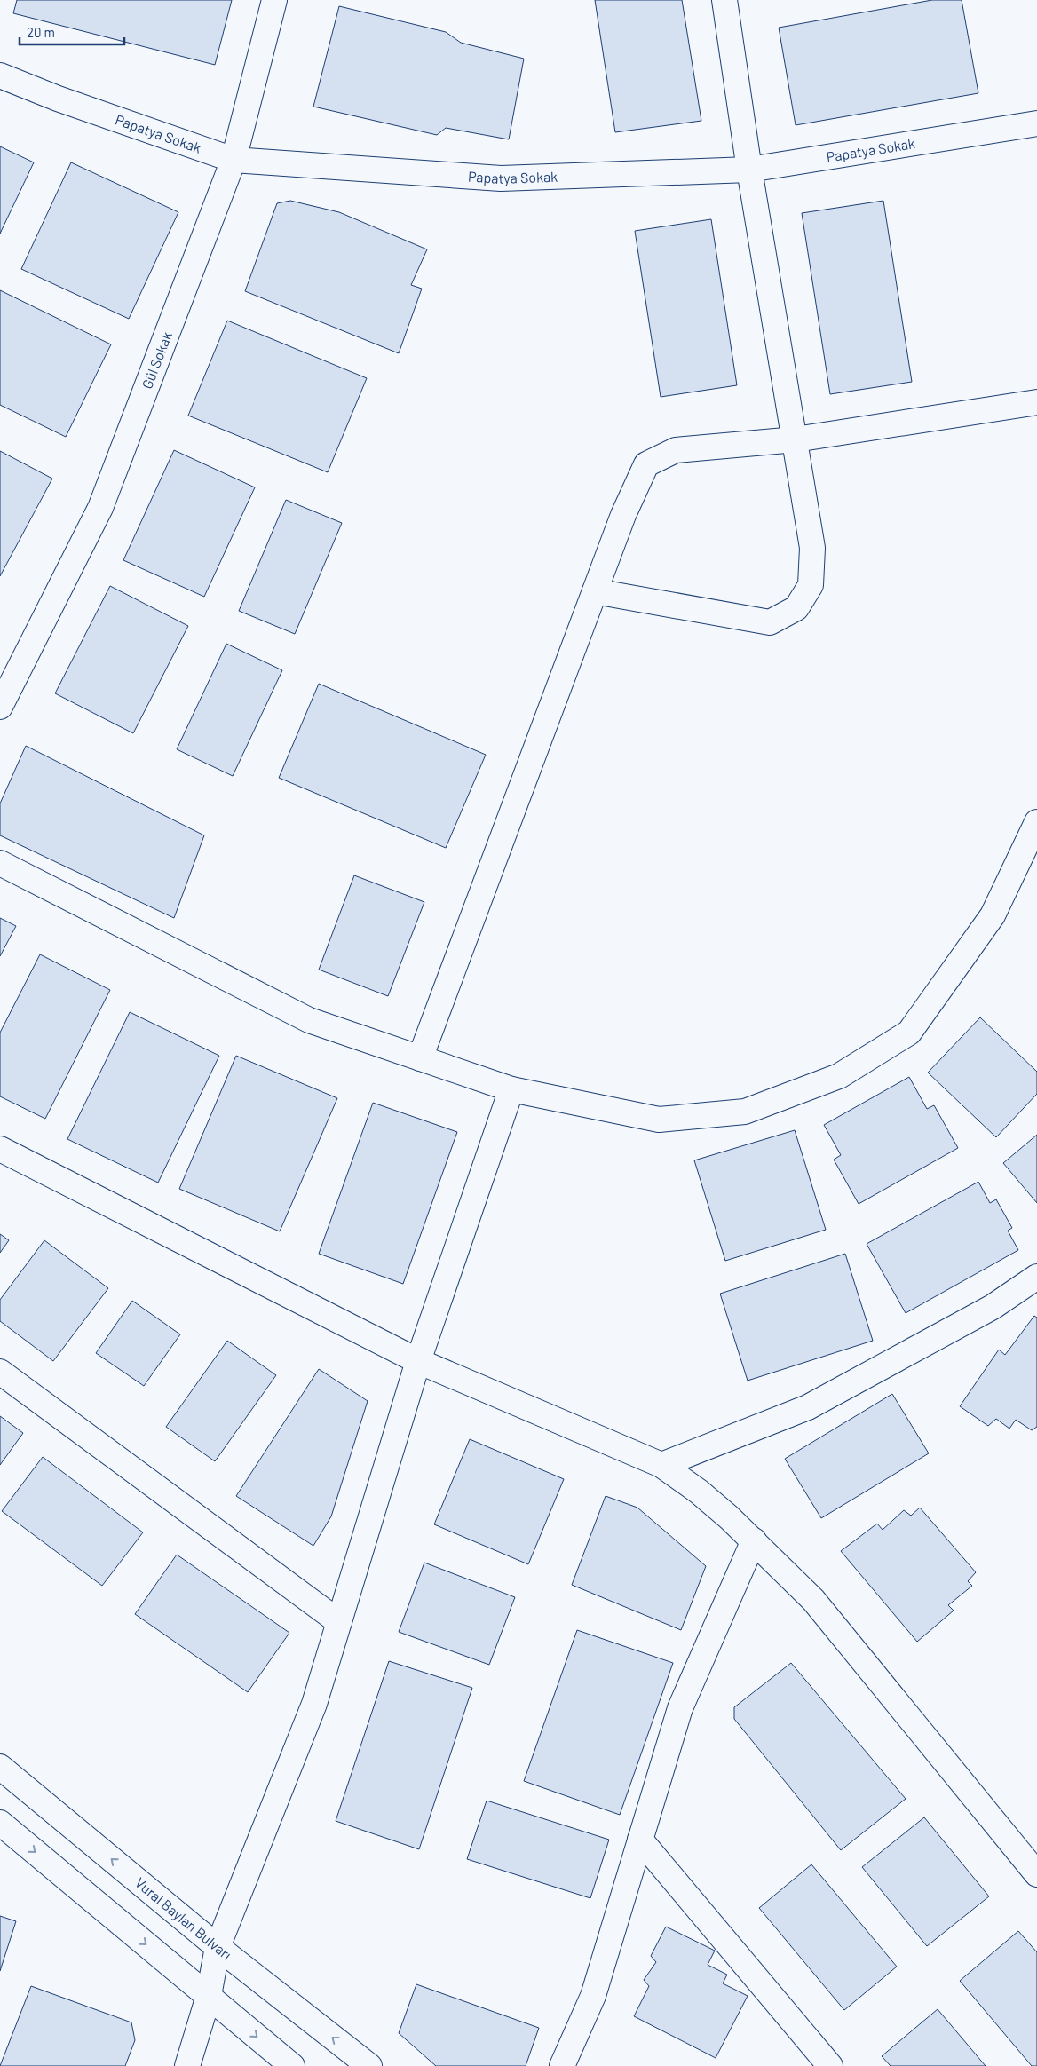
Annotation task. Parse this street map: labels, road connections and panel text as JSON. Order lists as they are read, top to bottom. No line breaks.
{"streets":{"street":["Papatya Sokak","Gül Sokak","Vural Baylan Bulvarı"]},"crossings":[["Papatya Sokak","Gül Sokak"]],"scale_bar":"20 m"}
